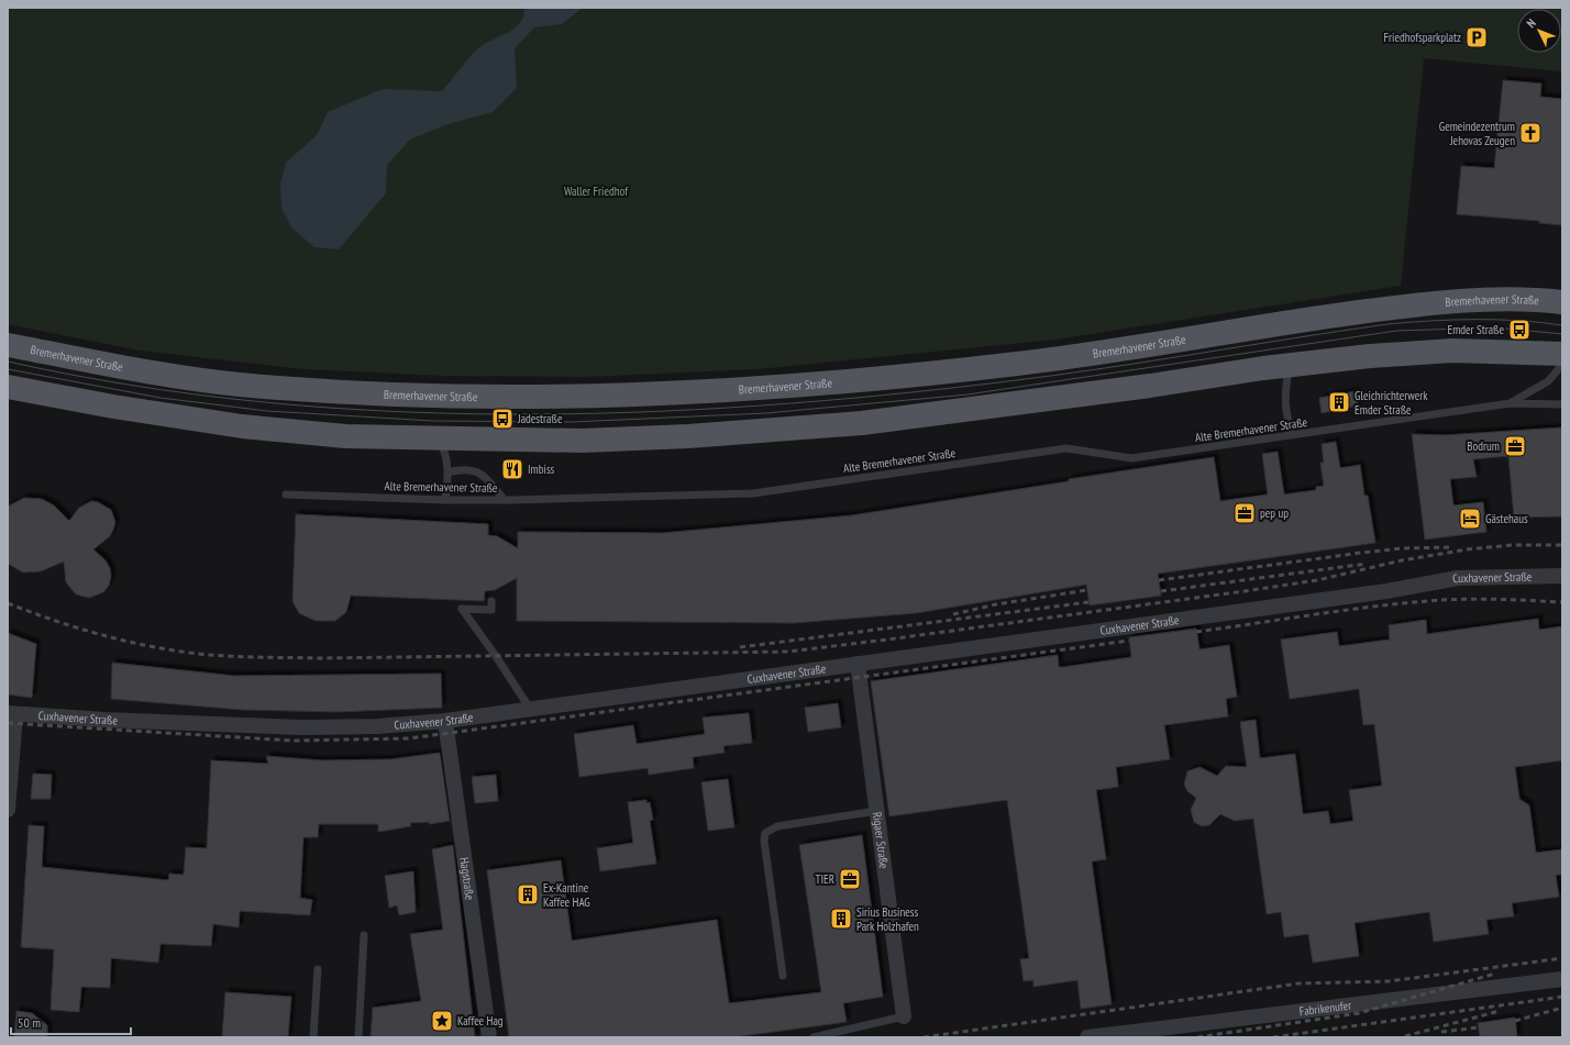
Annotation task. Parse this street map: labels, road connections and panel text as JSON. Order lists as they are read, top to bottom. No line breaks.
{"streets":{"main road":["Bremerhavener Straße"],"street":["Cuxhavener Straße","Rigaer Straße","Hagstraße","Fabrikenufer"],"lane":["Alte Bremerhavener Straße"]},"crossings":[["Cuxhavener Straße","Rigaer Straße"],["Cuxhavener Straße","Hagstraße"]],"parks":["Waller Friedhof"],"places":{"parking":["Friedhofsparkplatz"],"church":["Gemeindezentrum Jehovas Zeugen"],"bus stop":["Emder Straße","Jadestraße"],"building":["Gleichrichterwerk Emder Straße","Ex-Kantine Kaffee HAG","Sirius Business Park Holzhafen"],"office":["Bodrum","pep up","TIER"],"restaurant":["Imbiss"],"hotel":["Gästehaus"],"place":["Kaffee Hag"]},"scale_bar":"50 m","north":"top left"}
